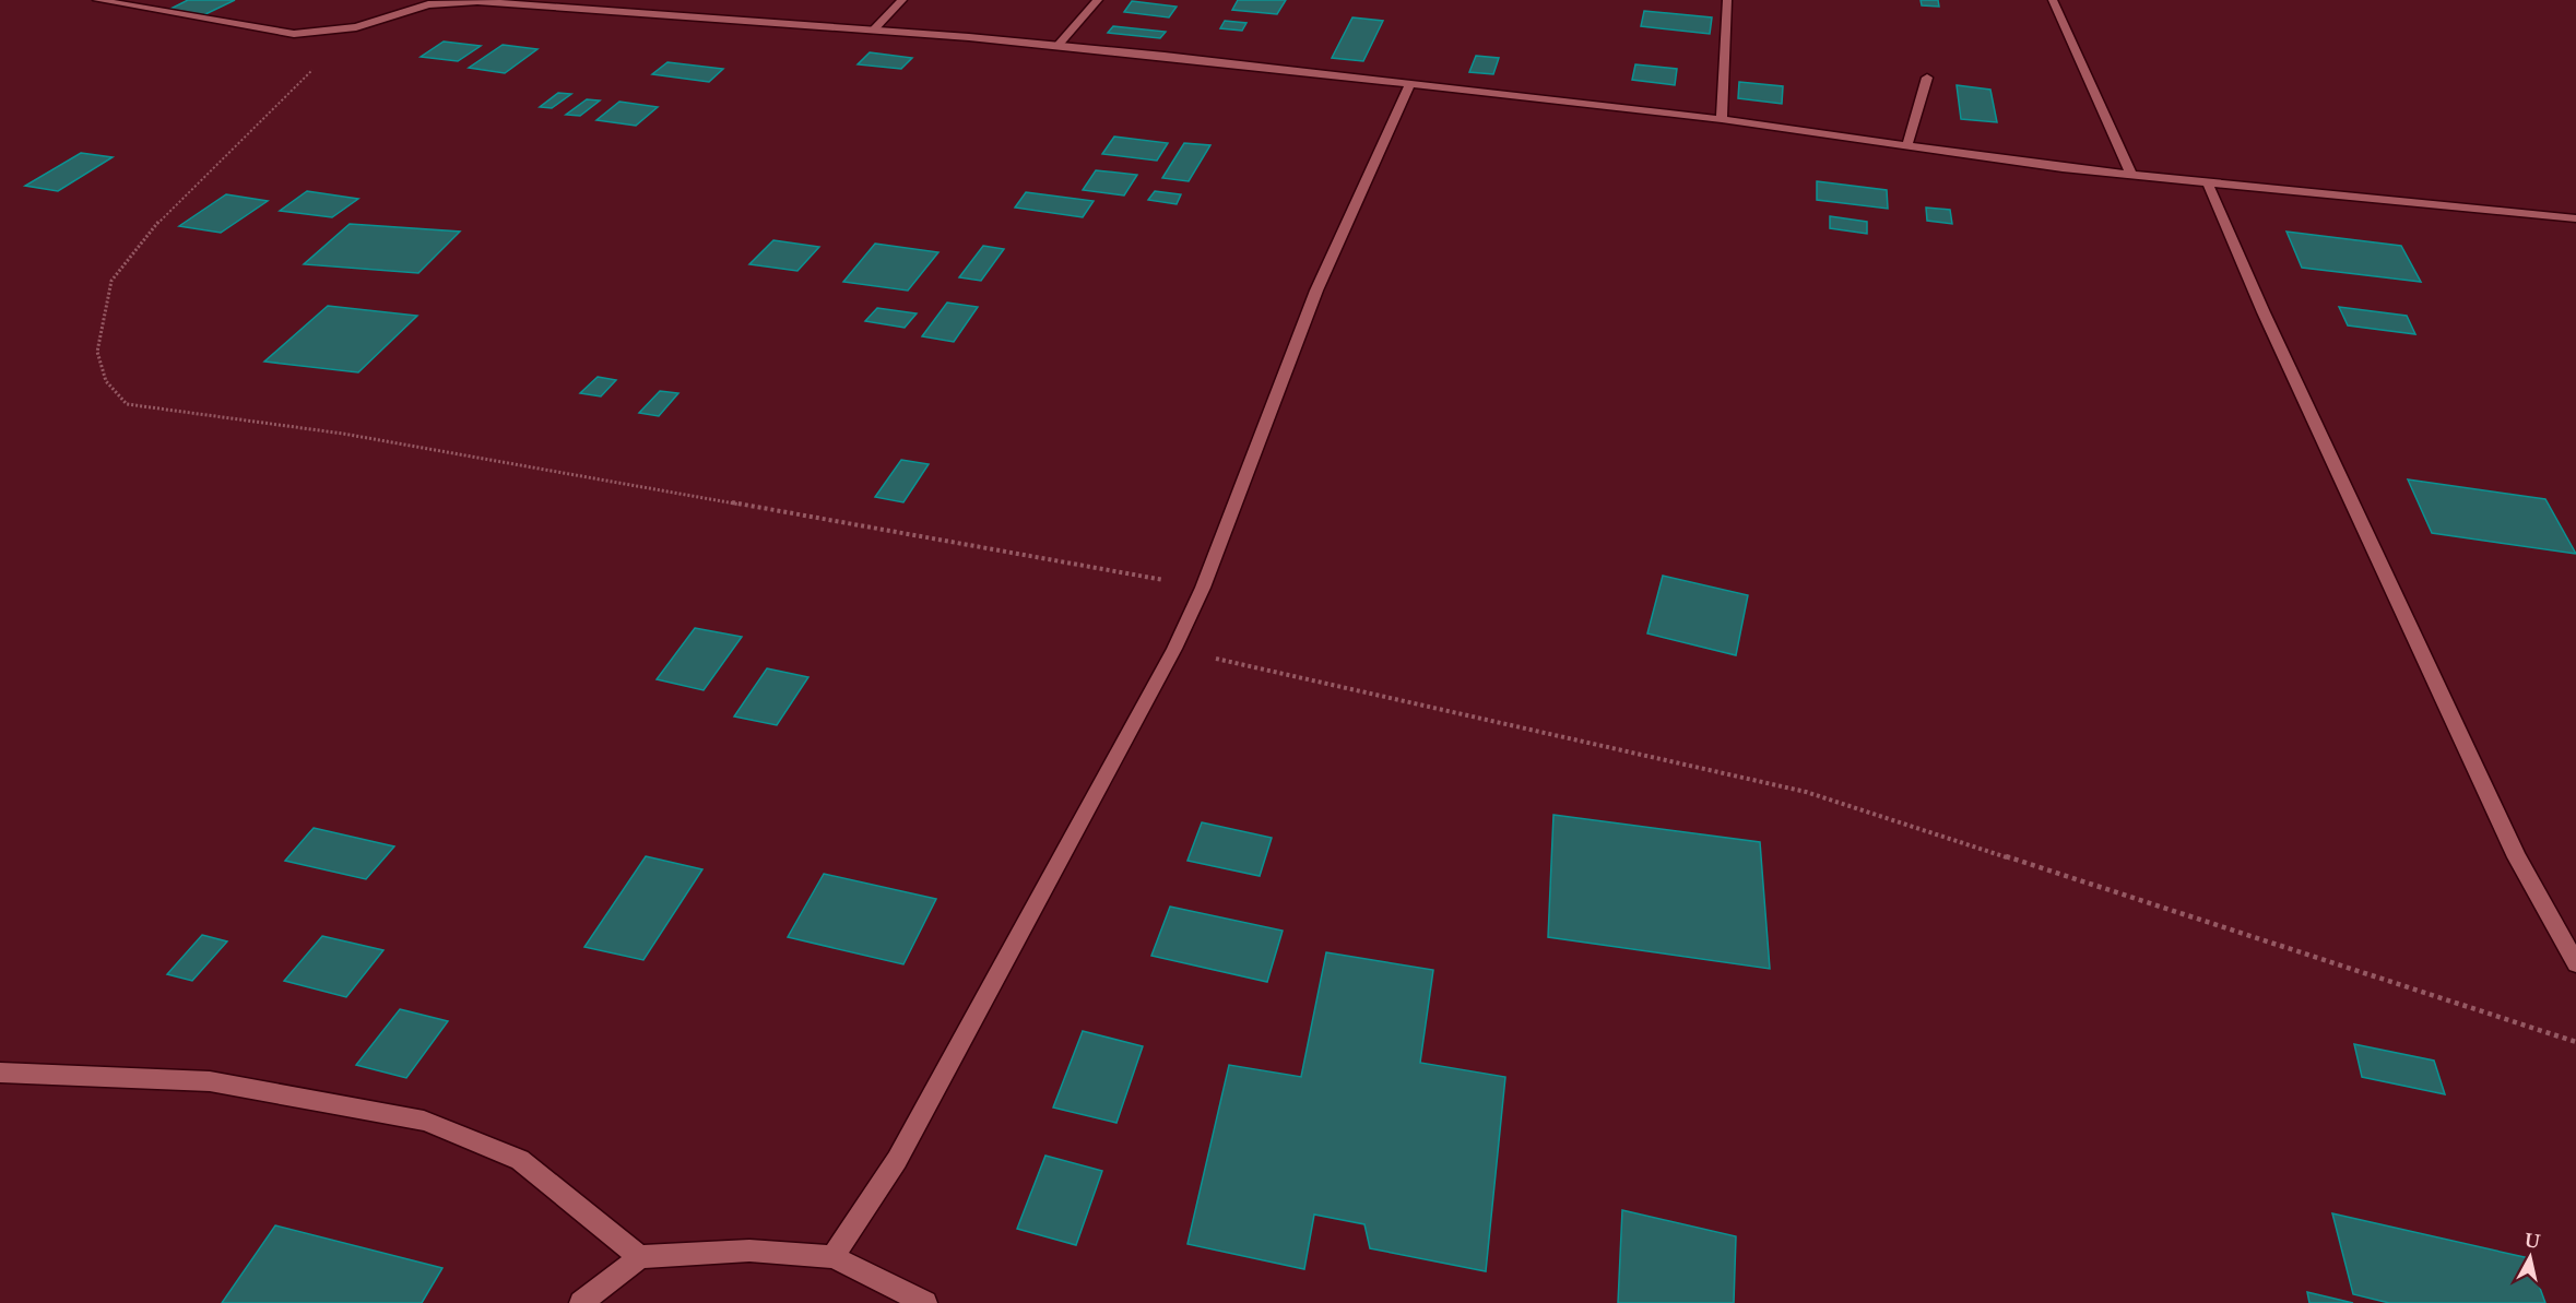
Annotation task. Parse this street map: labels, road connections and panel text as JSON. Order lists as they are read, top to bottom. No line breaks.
{"north":"top"}
